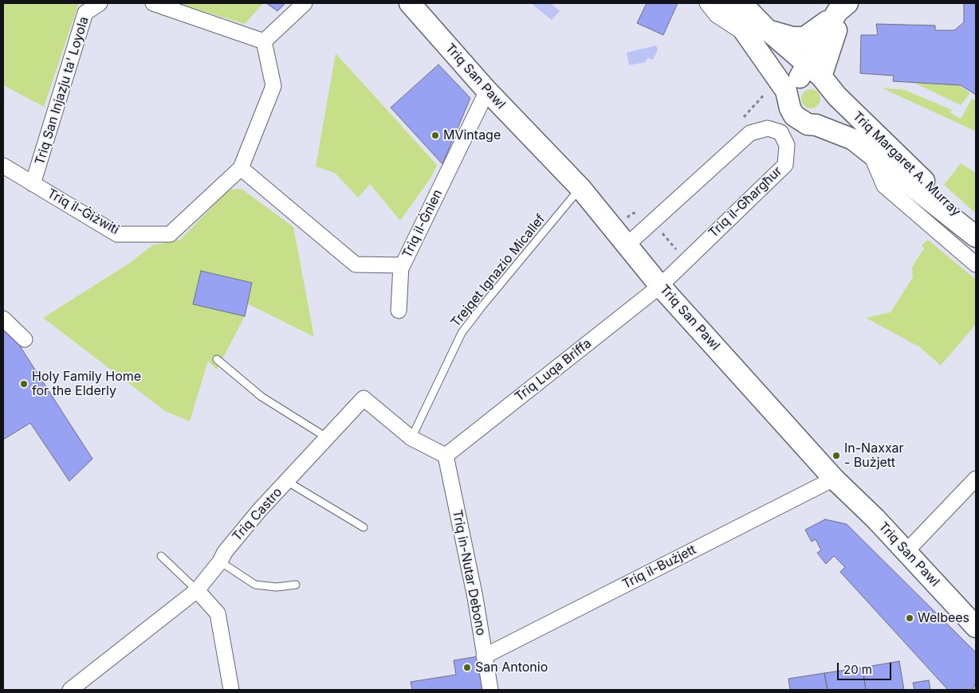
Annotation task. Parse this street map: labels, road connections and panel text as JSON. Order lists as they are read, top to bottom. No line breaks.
{"streets":{"main road":["Triq San Pawl","Triq Margaret A. Murray"],"street":["Triq San Injazju ta' Loyola","Triq il-Għargħur","Triq il-Ġiżwiti","Triq il-Ġnien","Triq Luqa Briffa","Triq Castro","Triq il-Bużjett","Triq in-Nutar Debono"],"lane":["Trejqet Ignazio Micallef"]},"crossings":[["Triq San Pawl","Triq il-Għargħur"],["Triq San Pawl","Triq il-Ġnien"],["Triq San Pawl","Trejqet Ignazio Micallef"],["Triq San Pawl","Triq Luqa Briffa"],["Triq San Pawl","Triq il-Bużjett"],["Triq San Injazju ta' Loyola","Triq il-Ġiżwiti"],["Triq il-Għargħur","Triq Luqa Briffa"],["Triq il-Ġiżwiti","Triq il-Ġnien"],["Trejqet Ignazio Micallef","Triq Castro"],["Triq Luqa Briffa","Triq Castro"],["Triq Luqa Briffa","Triq in-Nutar Debono"],["Triq Castro","Triq in-Nutar Debono"],["Triq il-Bużjett","Triq in-Nutar Debono"]],"places":["MVintage","Holy Family Home for the Elderly","In-Naxxar - Bużjett","Welbees","San Antonio"],"scale_bar":"20 m"}
